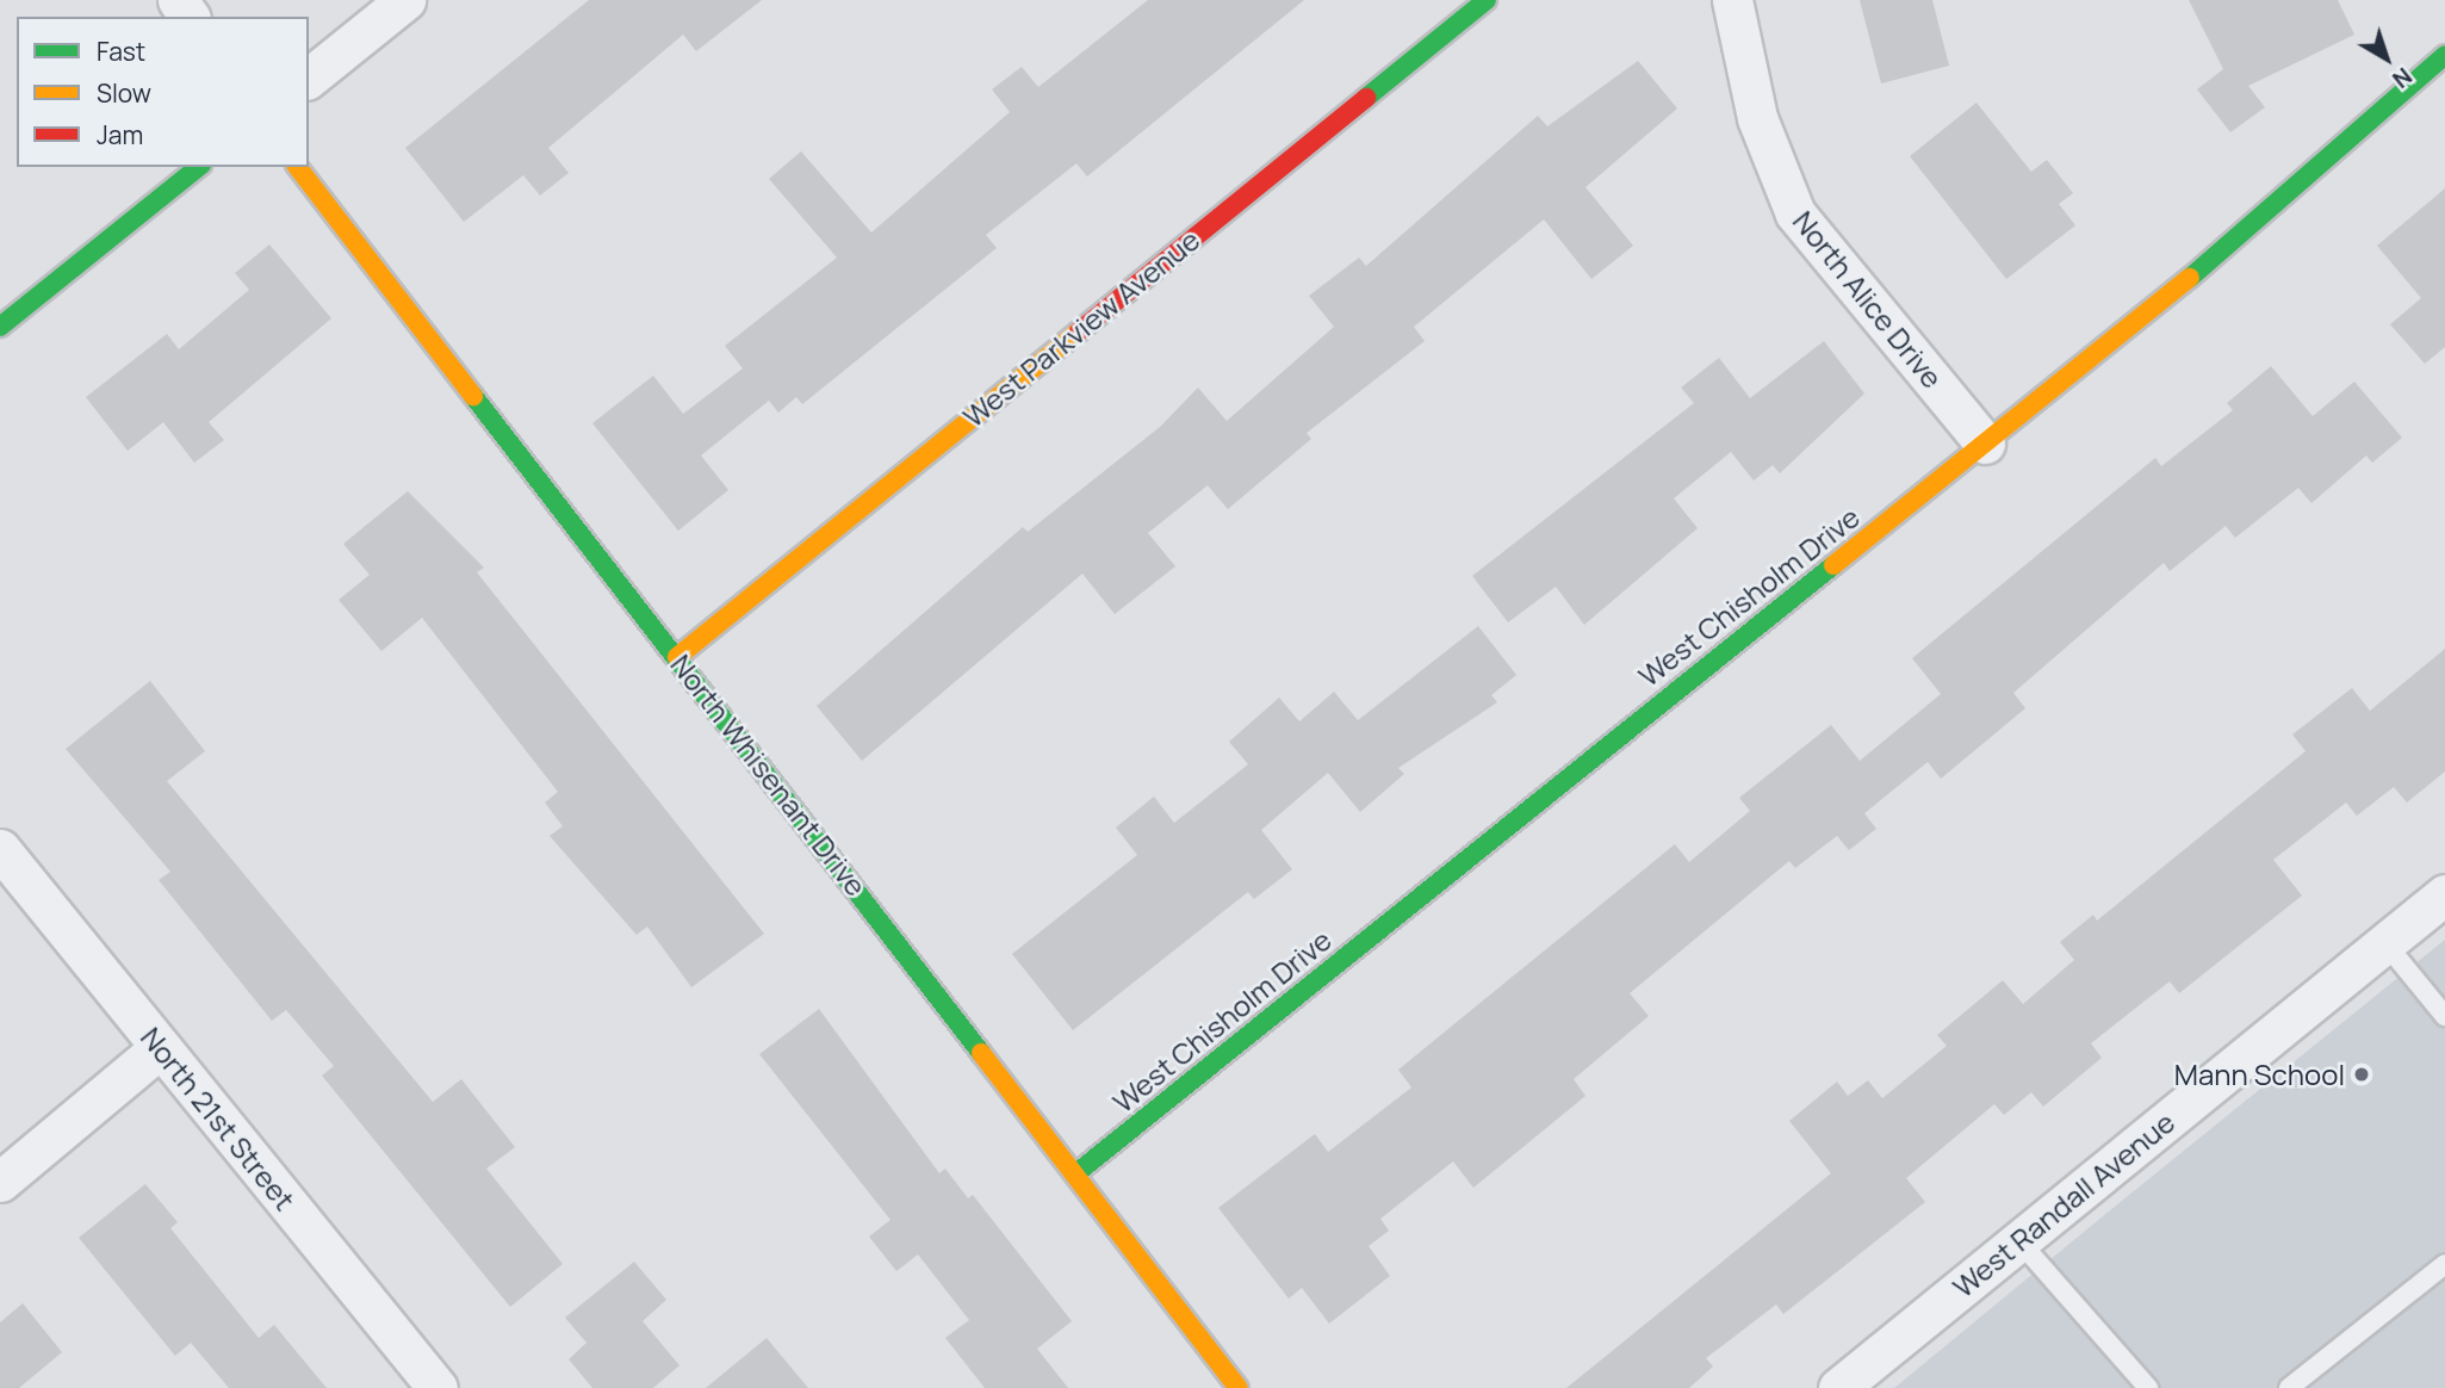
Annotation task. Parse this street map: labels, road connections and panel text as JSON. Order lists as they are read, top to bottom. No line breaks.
{"streets":{"street":["North Alice Drive","West Parkview Avenue","West Chisholm Drive","North Whisenant Drive","North 21st Street","West Randall Avenue"]},"crossings":[["North Alice Drive","West Chisholm Drive"],["West Parkview Avenue","North Whisenant Drive"],["West Chisholm Drive","North Whisenant Drive"]],"places":["Mann School"],"legend":["Fast","Slow","Jam"],"north":"bottom right"}
